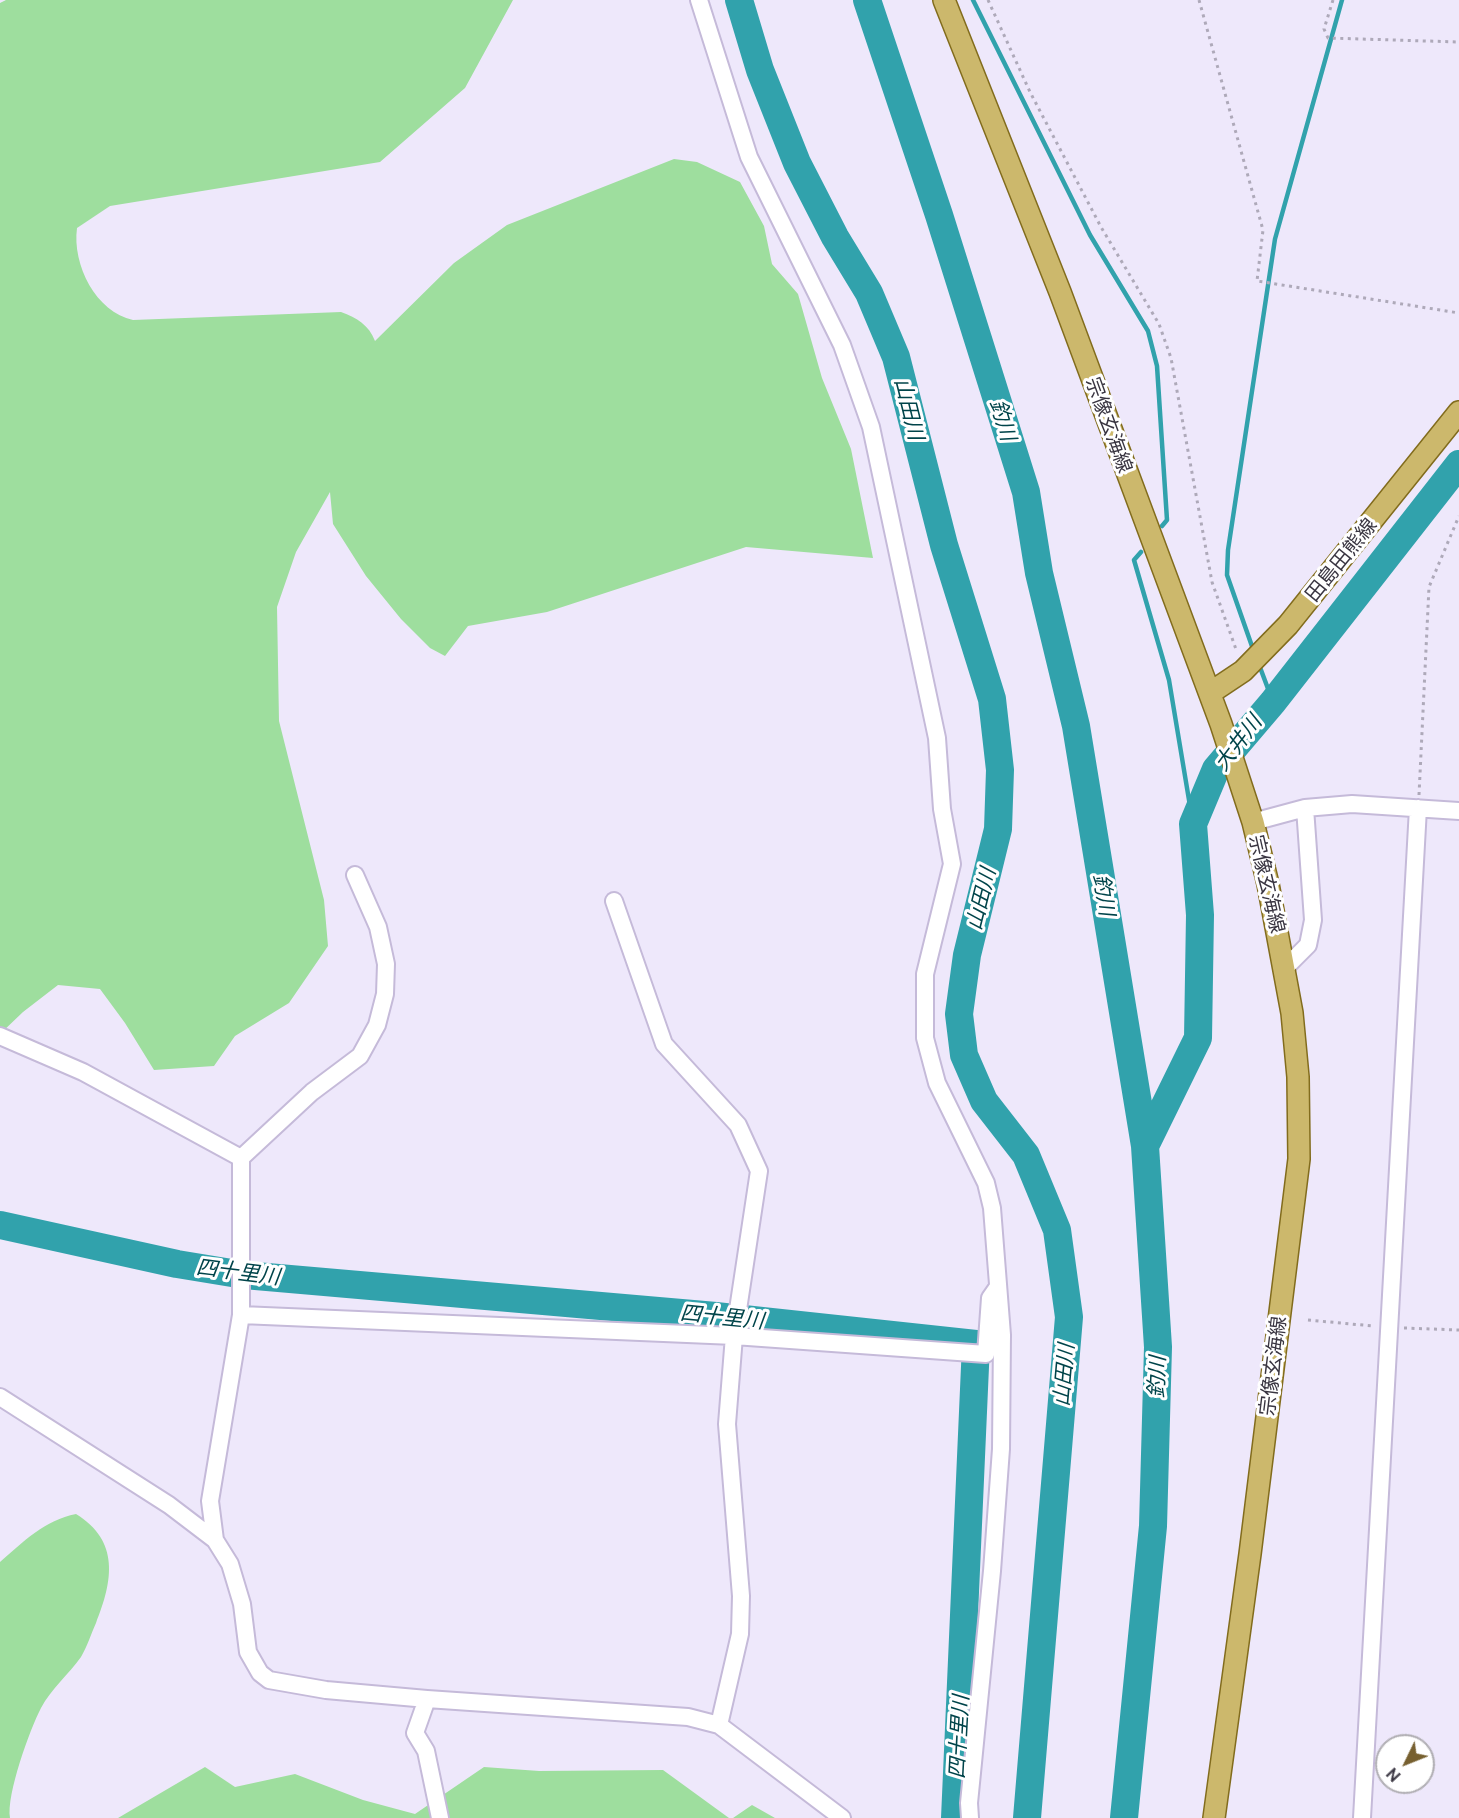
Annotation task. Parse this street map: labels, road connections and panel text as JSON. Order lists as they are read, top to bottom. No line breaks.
{"streets":{"main road":["宗像玄海線","田島田熊線"]},"crossings":[["宗像玄海線","田島田熊線"]],"water":["山田川","釣川","大井川","四十里川"],"north":"bottom left"}
